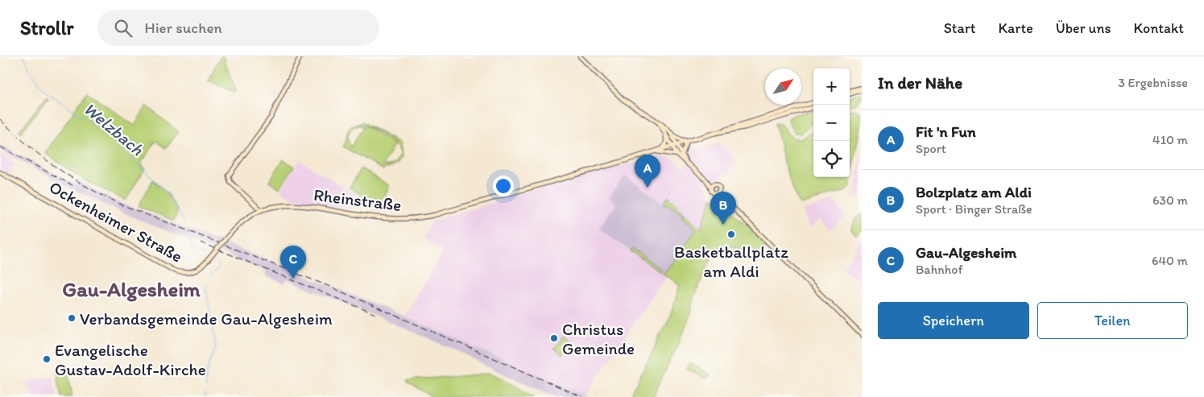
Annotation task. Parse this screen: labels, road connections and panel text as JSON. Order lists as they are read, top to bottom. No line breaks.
{"streets":{"main road":["Rheinstraße","Ockenheimer Straße"]},"crossings":[["Rheinstraße","Ockenheimer Straße"]],"districts":["Gau-Algesheim"],"water":["Welzbach"],"places":["Basketballplatz am Aldi","Verbandsgemeinde Gau-Algesheim","Christus Gemeinde","Evangelische Gustav-Adolf-Kirche"],"north":"top right","page":{"header":"Strollr","search":"Hier suchen","nav":["Start","Karte","Über uns","Kontakt"],"heading":["In der Nähe","3 Ergebnisse"],"map_buttons":["+","−"],"list":[{"mark":"A","name":"Fit 'n Fun","note":"Sport","value":"410 m"},{"mark":"B","name":"Bolzplatz am Aldi","note":"Sport · Binger Straße","value":"630 m"},{"mark":"C","name":"Gau-Algesheim","note":"Bahnhof","value":"640 m"}],"pins":["A","B","C"],"buttons":["Speichern","Teilen"]}}
